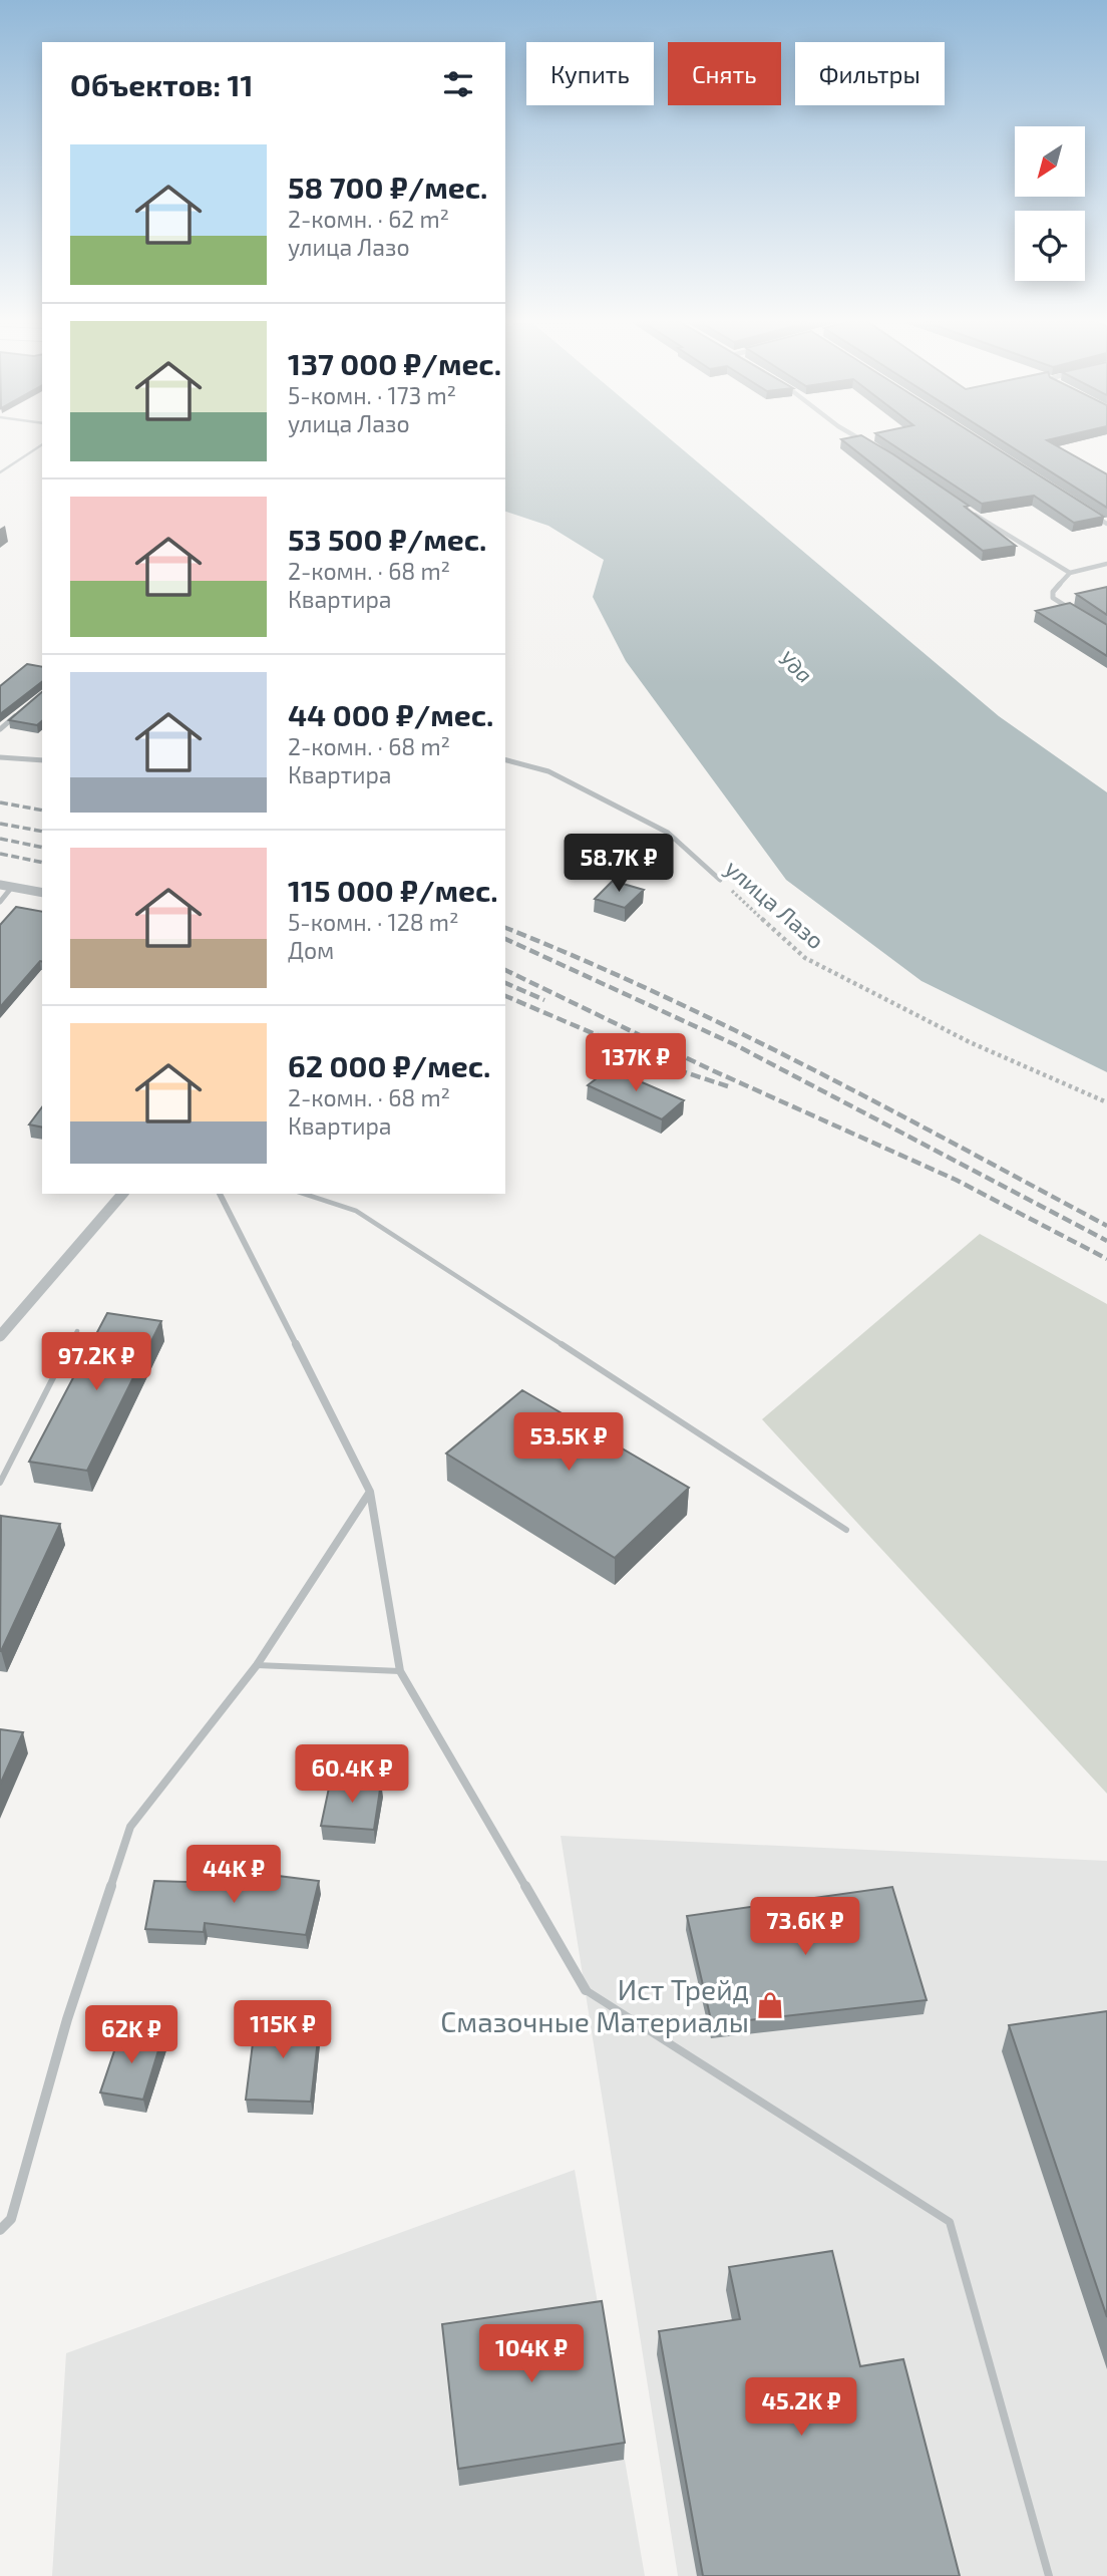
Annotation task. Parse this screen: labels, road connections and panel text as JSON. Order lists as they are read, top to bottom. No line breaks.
{"streets":{"street":["улица Лазо"]},"water":["Уда"],"places":{"shop":["Ист Трейд Смазочные Материалы"]},"north":"bottom left","page":{"chip":["Купить","Снять","Фильтры"],"heading":"Объектов: 11","list":[{"name":"58 700 ₽/мес.","note":"2-комн. · 62 m² · улица Лазо"},{"name":"137 000 ₽/мес.","note":"5-комн. · 173 m² · улица Лазо"},{"name":"53 500 ₽/мес.","note":"2-комн. · 68 m² · Квартира"},{"name":"44 000 ₽/мес.","note":"2-комн. · 68 m² · Квартира"},{"name":"115 000 ₽/мес.","note":"5-комн. · 128 m² · Дом"},{"name":"62 000 ₽/мес.","note":"2-комн. · 68 m² · Квартира"}],"price":["58.7K ₽","137K ₽","97.2K ₽","53.5K ₽","60.4K ₽","44K ₽","73.6K ₽","115K ₽","62K ₽","104K ₽","45.2K ₽"]}}
